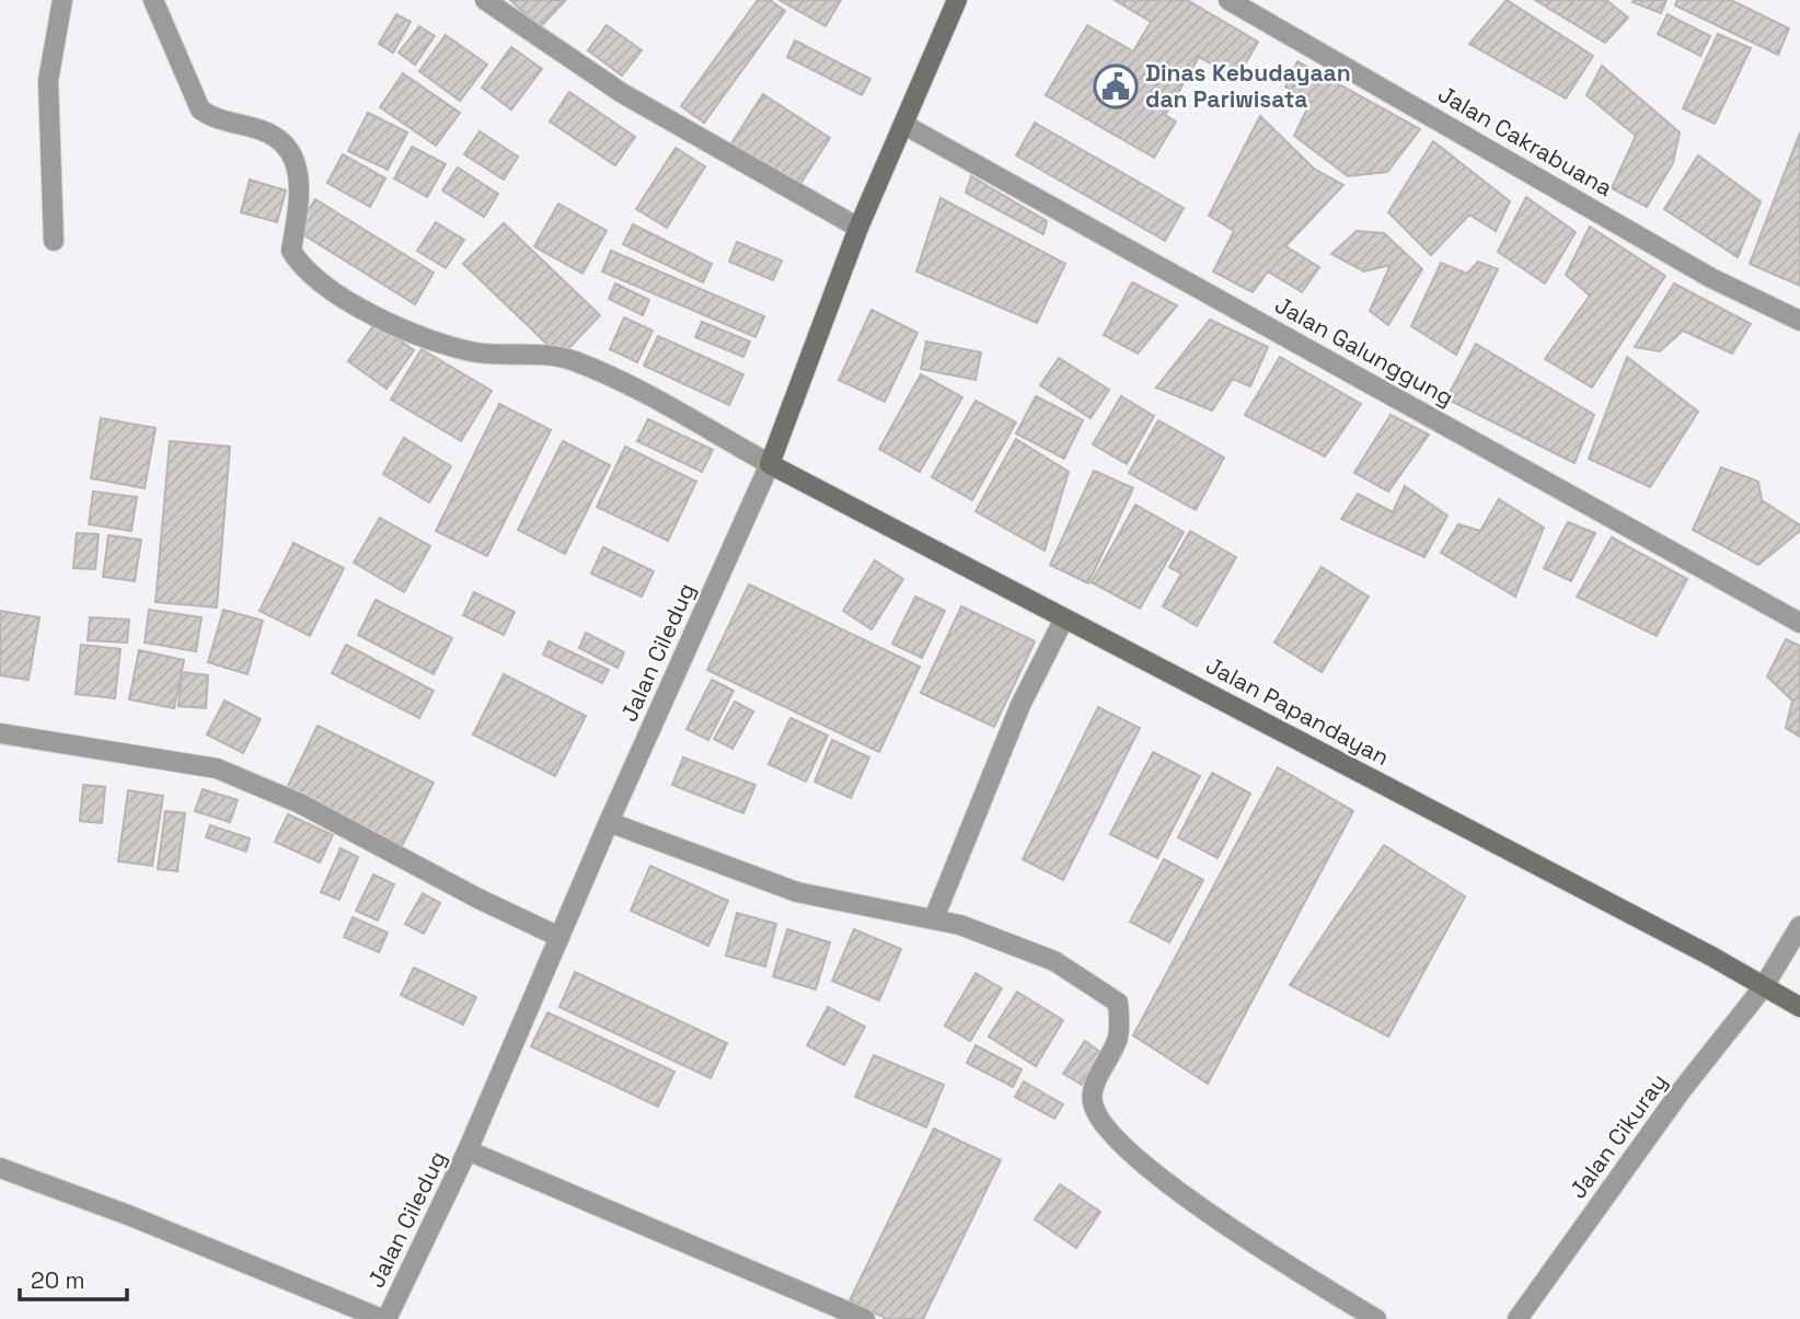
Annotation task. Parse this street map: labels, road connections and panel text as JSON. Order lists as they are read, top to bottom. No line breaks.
{"streets":{"main road":["Jalan Ciledug","Jalan Papandayan"],"street":["Jalan Cakrabuana","Jalan Galunggung","Jalan Cikuray"]},"crossings":[["Jalan Galunggung","Jalan Ciledug"],["Jalan Ciledug","Jalan Papandayan"],["Jalan Papandayan","Jalan Cikuray"]],"places":{"public building":["Dinas Kebudayaan dan Pariwisata"]},"scale_bar":"20 m"}
